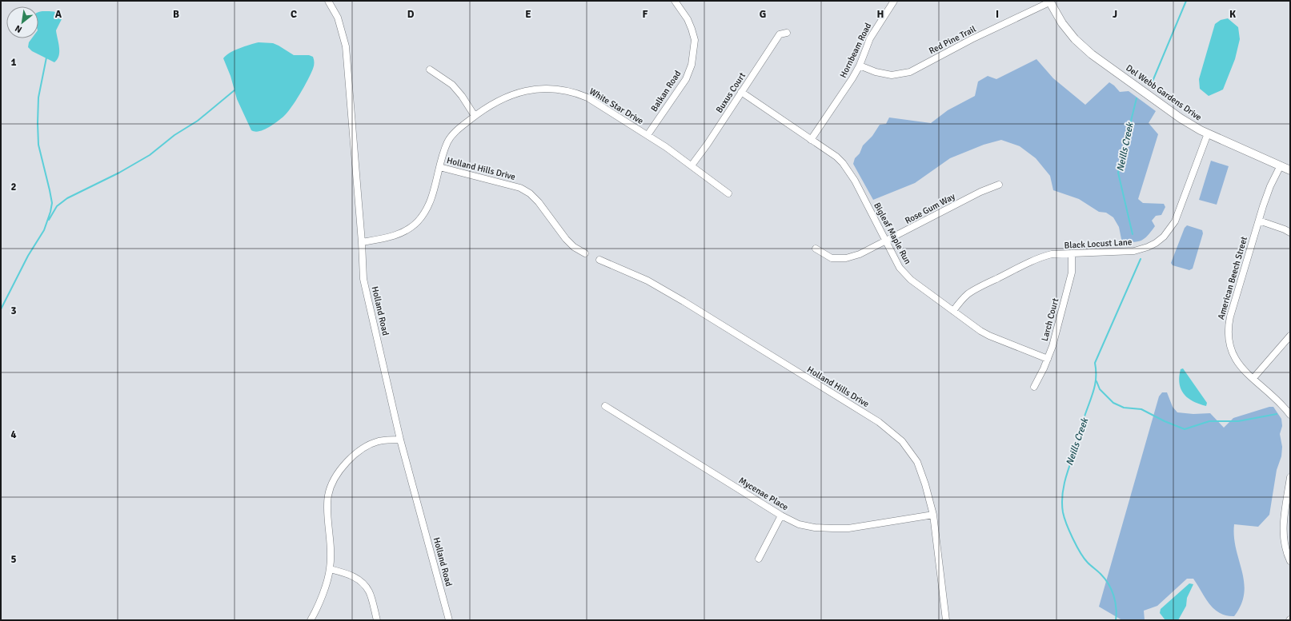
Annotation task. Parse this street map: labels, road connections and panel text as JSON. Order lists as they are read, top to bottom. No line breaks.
{"streets":{"street":["Red Pine Trail","Hornbeam Road","Balkan Road","Buxus Court","Del Webb Gardens Drive","White Star Drive","Holland Hills Drive","Rose Gum Way","Bigleaf Maple Run","Black Locust Lane","American Beech Street","Holland Road","Larch Court","Mycenae Place"]},"crossings":[["Red Pine Trail","Hornbeam Road"],["Red Pine Trail","Del Webb Gardens Drive"],["Hornbeam Road","Bigleaf Maple Run"],["Balkan Road","White Star Drive"],["Buxus Court","White Star Drive"],["Buxus Court","Bigleaf Maple Run"],["Del Webb Gardens Drive","Black Locust Lane"],["Del Webb Gardens Drive","American Beech Street"],["White Star Drive","Holland Hills Drive"],["White Star Drive","Holland Road"],["Holland Hills Drive","Mycenae Place"],["Rose Gum Way","Bigleaf Maple Run"],["Bigleaf Maple Run","Black Locust Lane"],["Bigleaf Maple Run","Larch Court"],["Black Locust Lane","Larch Court"]],"water":["Neills Creek"],"north":"bottom left","grid":{"columns":["A","B","C","D","E","F","G","H","I","J","K"],"rows":["1","2","3","4","5"]}}
